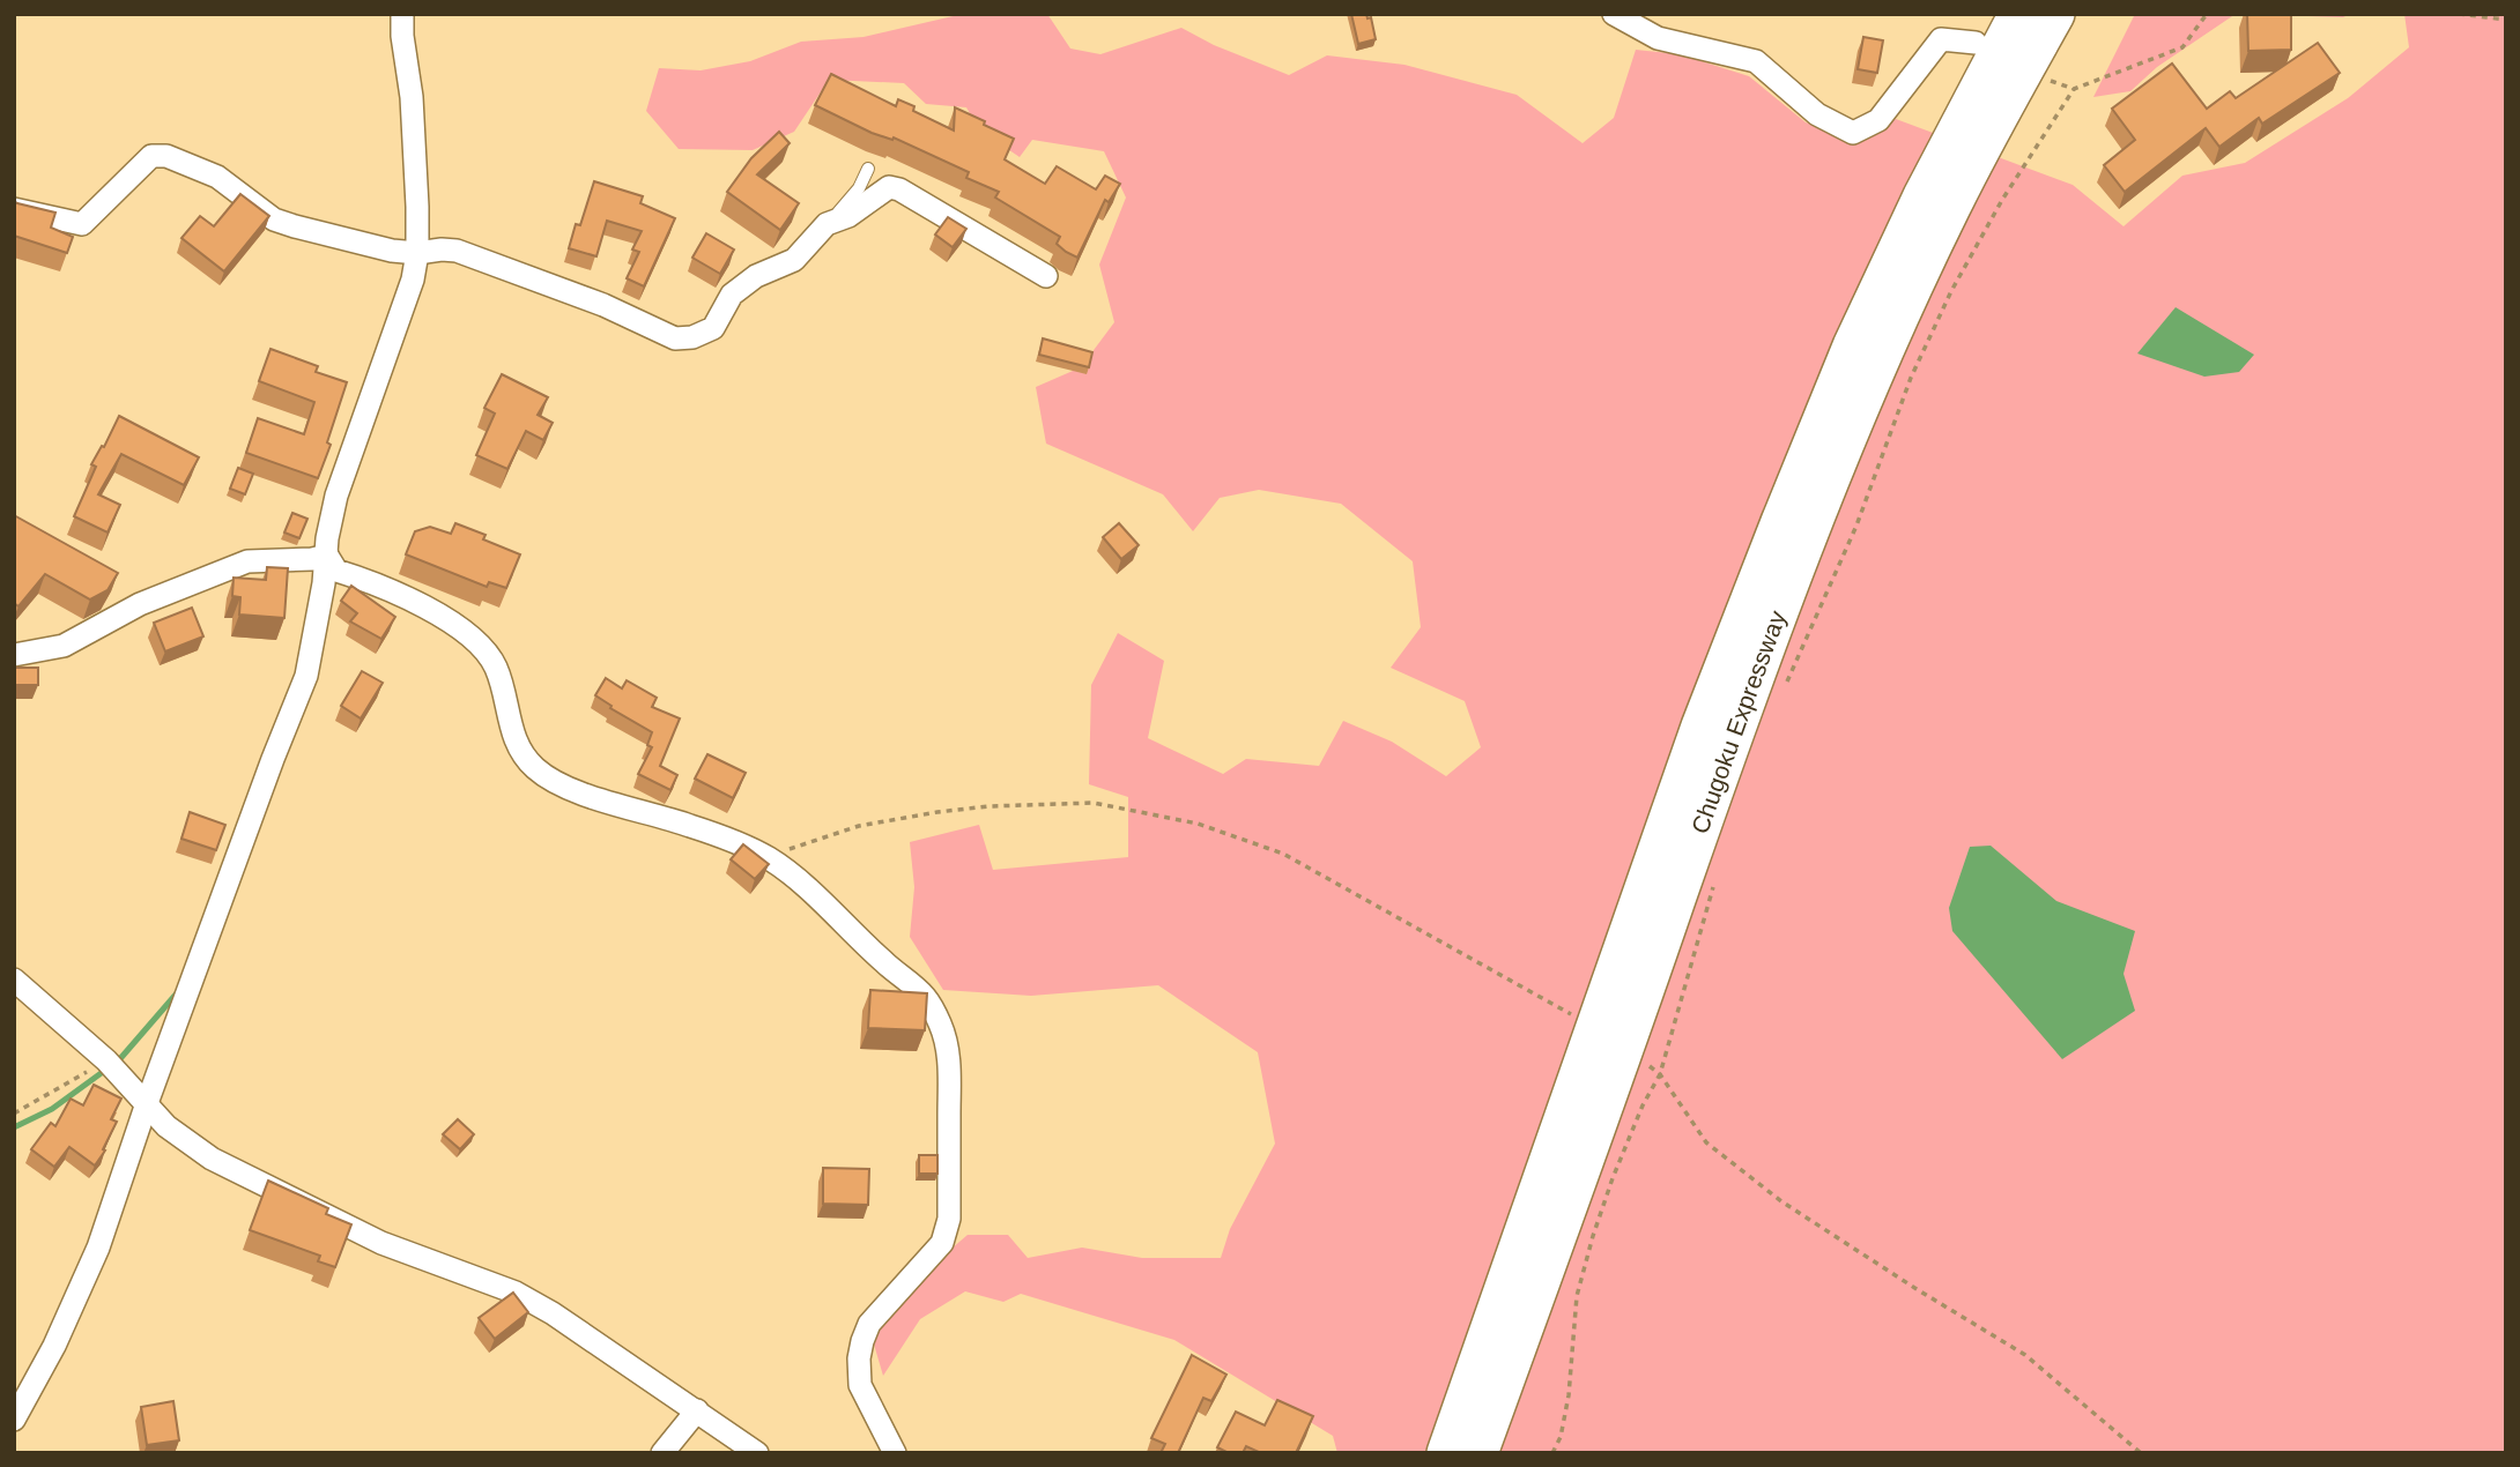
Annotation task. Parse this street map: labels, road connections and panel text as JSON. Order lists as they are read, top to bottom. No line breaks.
{"streets":{"highway":["Chugoku Expressway"]}}
